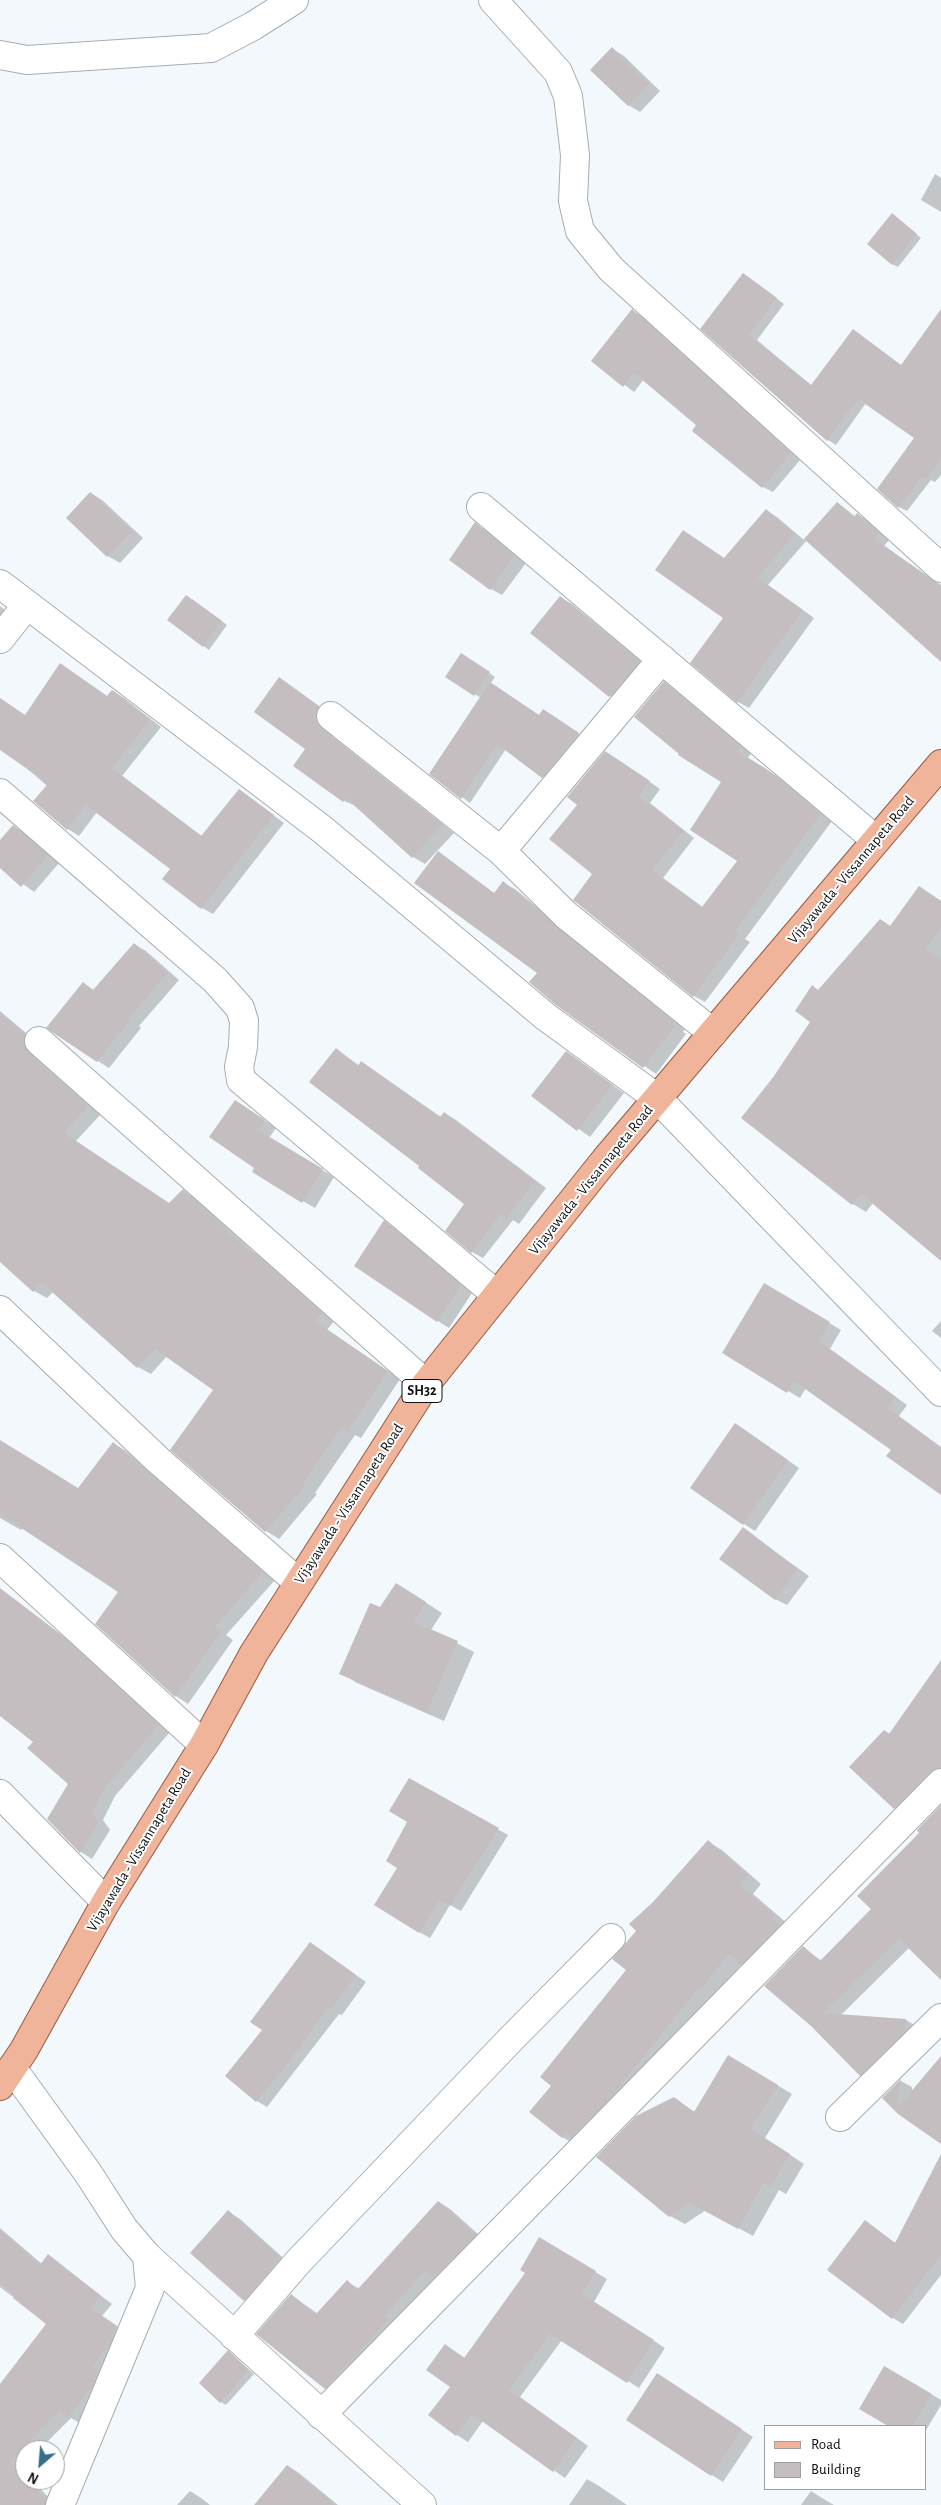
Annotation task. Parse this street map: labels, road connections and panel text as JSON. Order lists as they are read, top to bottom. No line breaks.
{"streets":{"main road":["Vijayawada - Vissannapeta Road","SH32"]},"legend":["Road","Building"],"north":"bottom left"}
